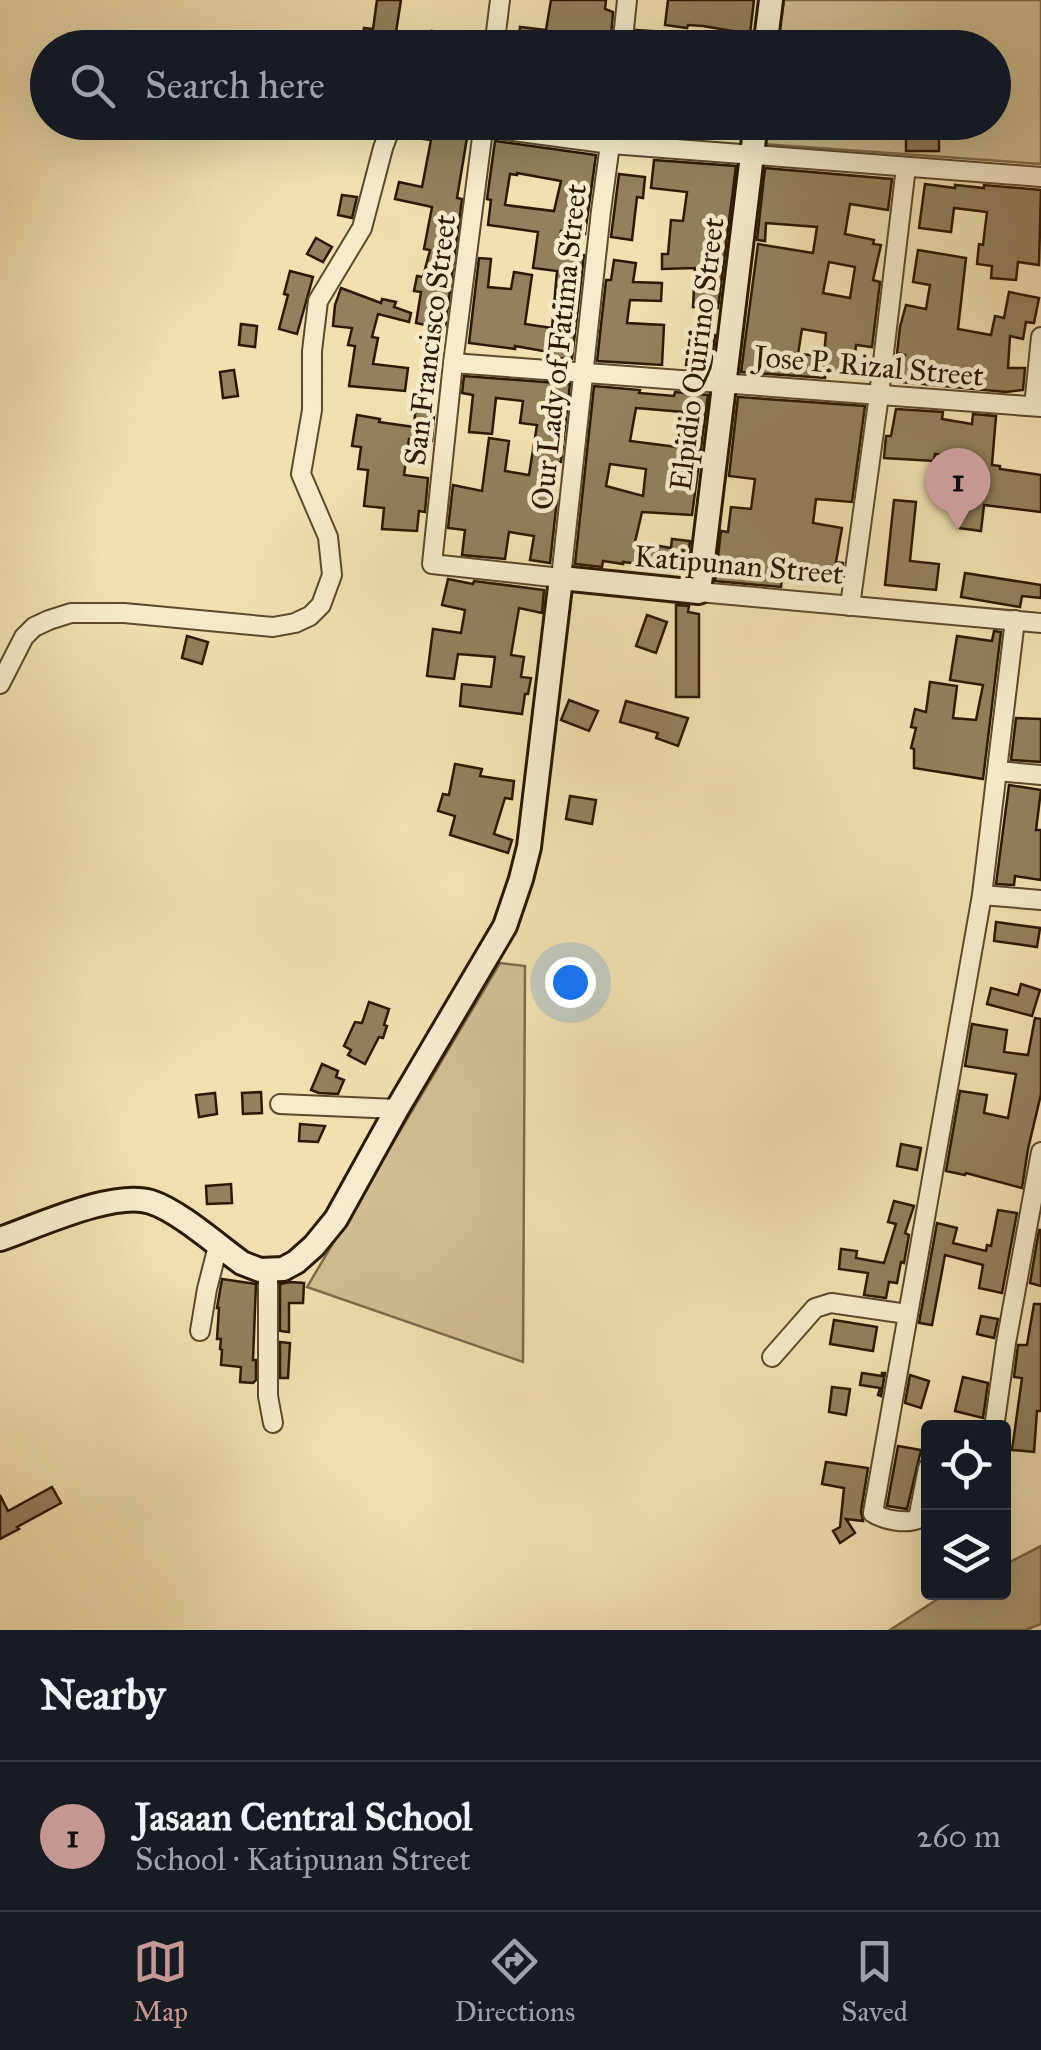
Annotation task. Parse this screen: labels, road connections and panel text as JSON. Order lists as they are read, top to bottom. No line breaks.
{"streets":{"street":["San Francisco Street","Our Lady of Fatima Street","Elpidio Quirino Street","Jose P. Rizal Street","Katipunan Street"]},"crossings":[["San Francisco Street","Jose P. Rizal Street"],["San Francisco Street","Katipunan Street"],["Our Lady of Fatima Street","Jose P. Rizal Street"],["Our Lady of Fatima Street","Katipunan Street"],["Elpidio Quirino Street","Jose P. Rizal Street"],["Elpidio Quirino Street","Katipunan Street"]],"page":{"search":"Search here","pins":"1","heading":"Nearby","list":[{"mark":"1","name":"Jasaan Central School","note":"School · Katipunan Street","value":"260 m"}],"nav":["Map","Directions","Saved"]}}
